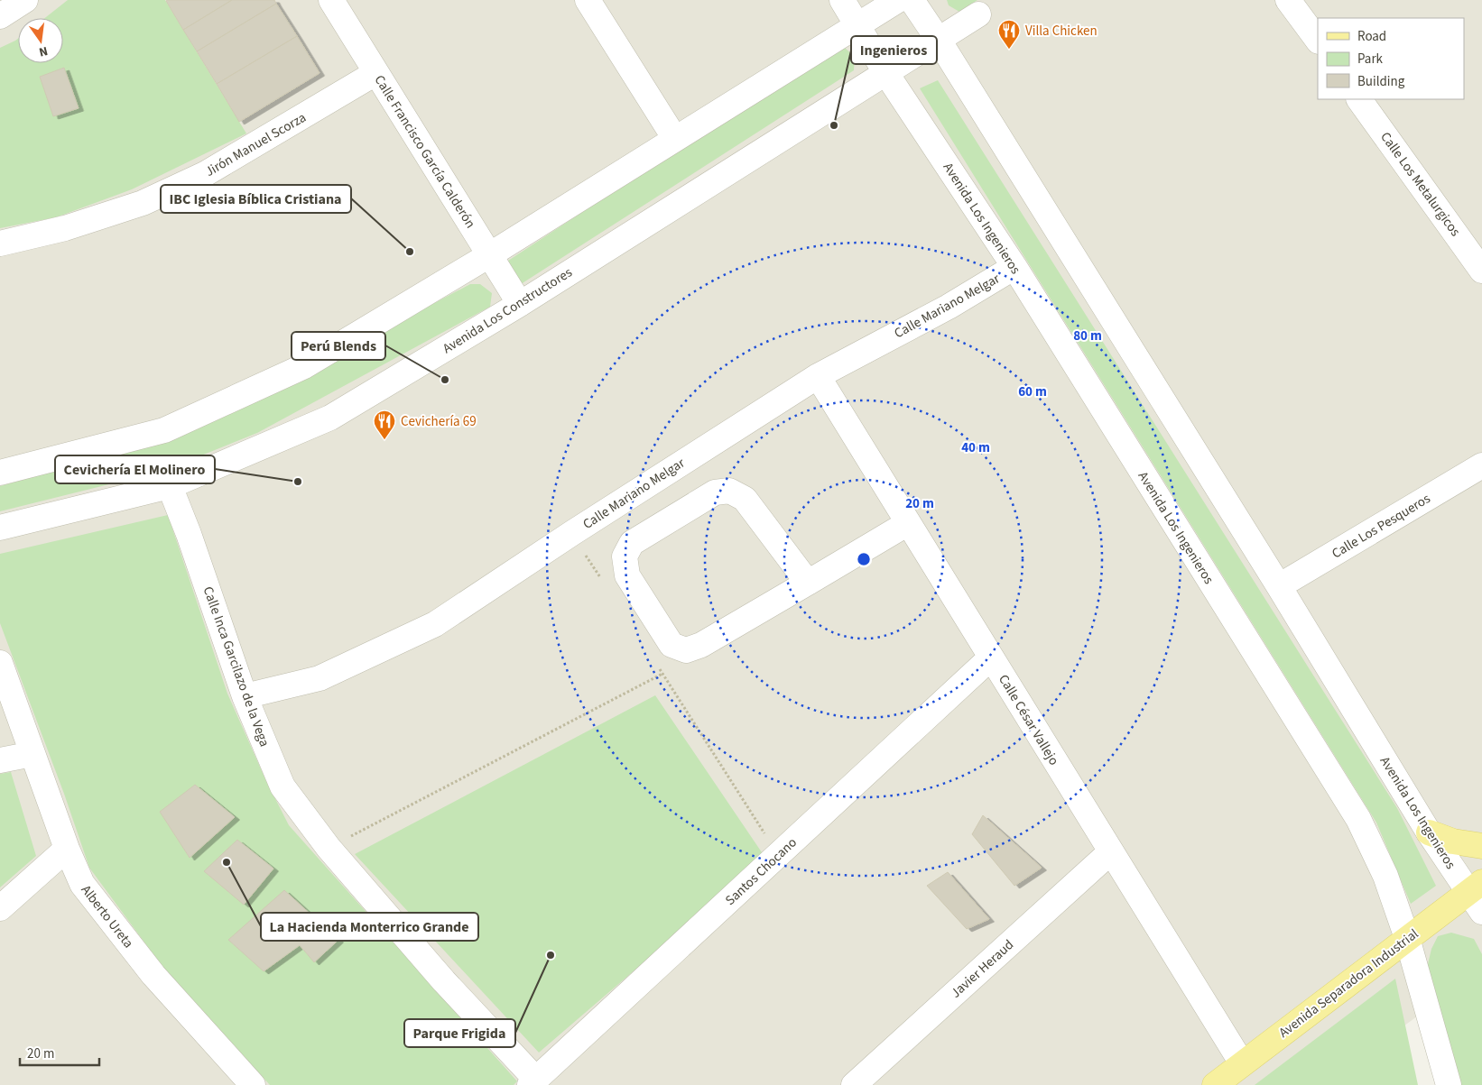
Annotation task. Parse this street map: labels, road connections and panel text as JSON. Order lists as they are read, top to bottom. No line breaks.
{"streets":{"main road":["Avenida Separadora Industrial"],"street":["Jirón Manuel Scorza","Calle Francisco García Calderón","Calle Los Metalurgicos","Avenida Los Ingenieros","Calle Mariano Melgar","Avenida Los Constructores","Calle Los Pesqueros","Calle Inca Garcilazo de la Vega","Calle César Vallejo","Santos Chocano","Alberto Ureta","Javier Heraud"]},"crossings":[["Jirón Manuel Scorza","Calle Francisco García Calderón"],["Calle Francisco García Calderón","Avenida Los Constructores"],["Avenida Los Ingenieros","Calle Mariano Melgar"],["Avenida Los Ingenieros","Avenida Los Constructores"],["Avenida Los Ingenieros","Calle Los Pesqueros"],["Avenida Los Ingenieros","Avenida Separadora Industrial"],["Calle Mariano Melgar","Calle Inca Garcilazo de la Vega"],["Calle Mariano Melgar","Calle César Vallejo"],["Avenida Los Constructores","Calle Inca Garcilazo de la Vega"],["Calle Inca Garcilazo de la Vega","Santos Chocano"],["Calle César Vallejo","Santos Chocano"],["Calle César Vallejo","Javier Heraud"],["Calle César Vallejo","Avenida Separadora Industrial"]],"places":{"restaurant":["Villa Chicken","Cevichería 69"],"other":["Ingenieros","IBC Iglesia Bíblica Cristiana","Perú Blends","Cevichería El Molinero","La Hacienda Monterrico Grande","Parque Frigida"]},"legend":["Road","Park","Building"],"scale_bar":"20 m","north":"bottom","rings":["80 m","60 m","40 m","20 m"]}
